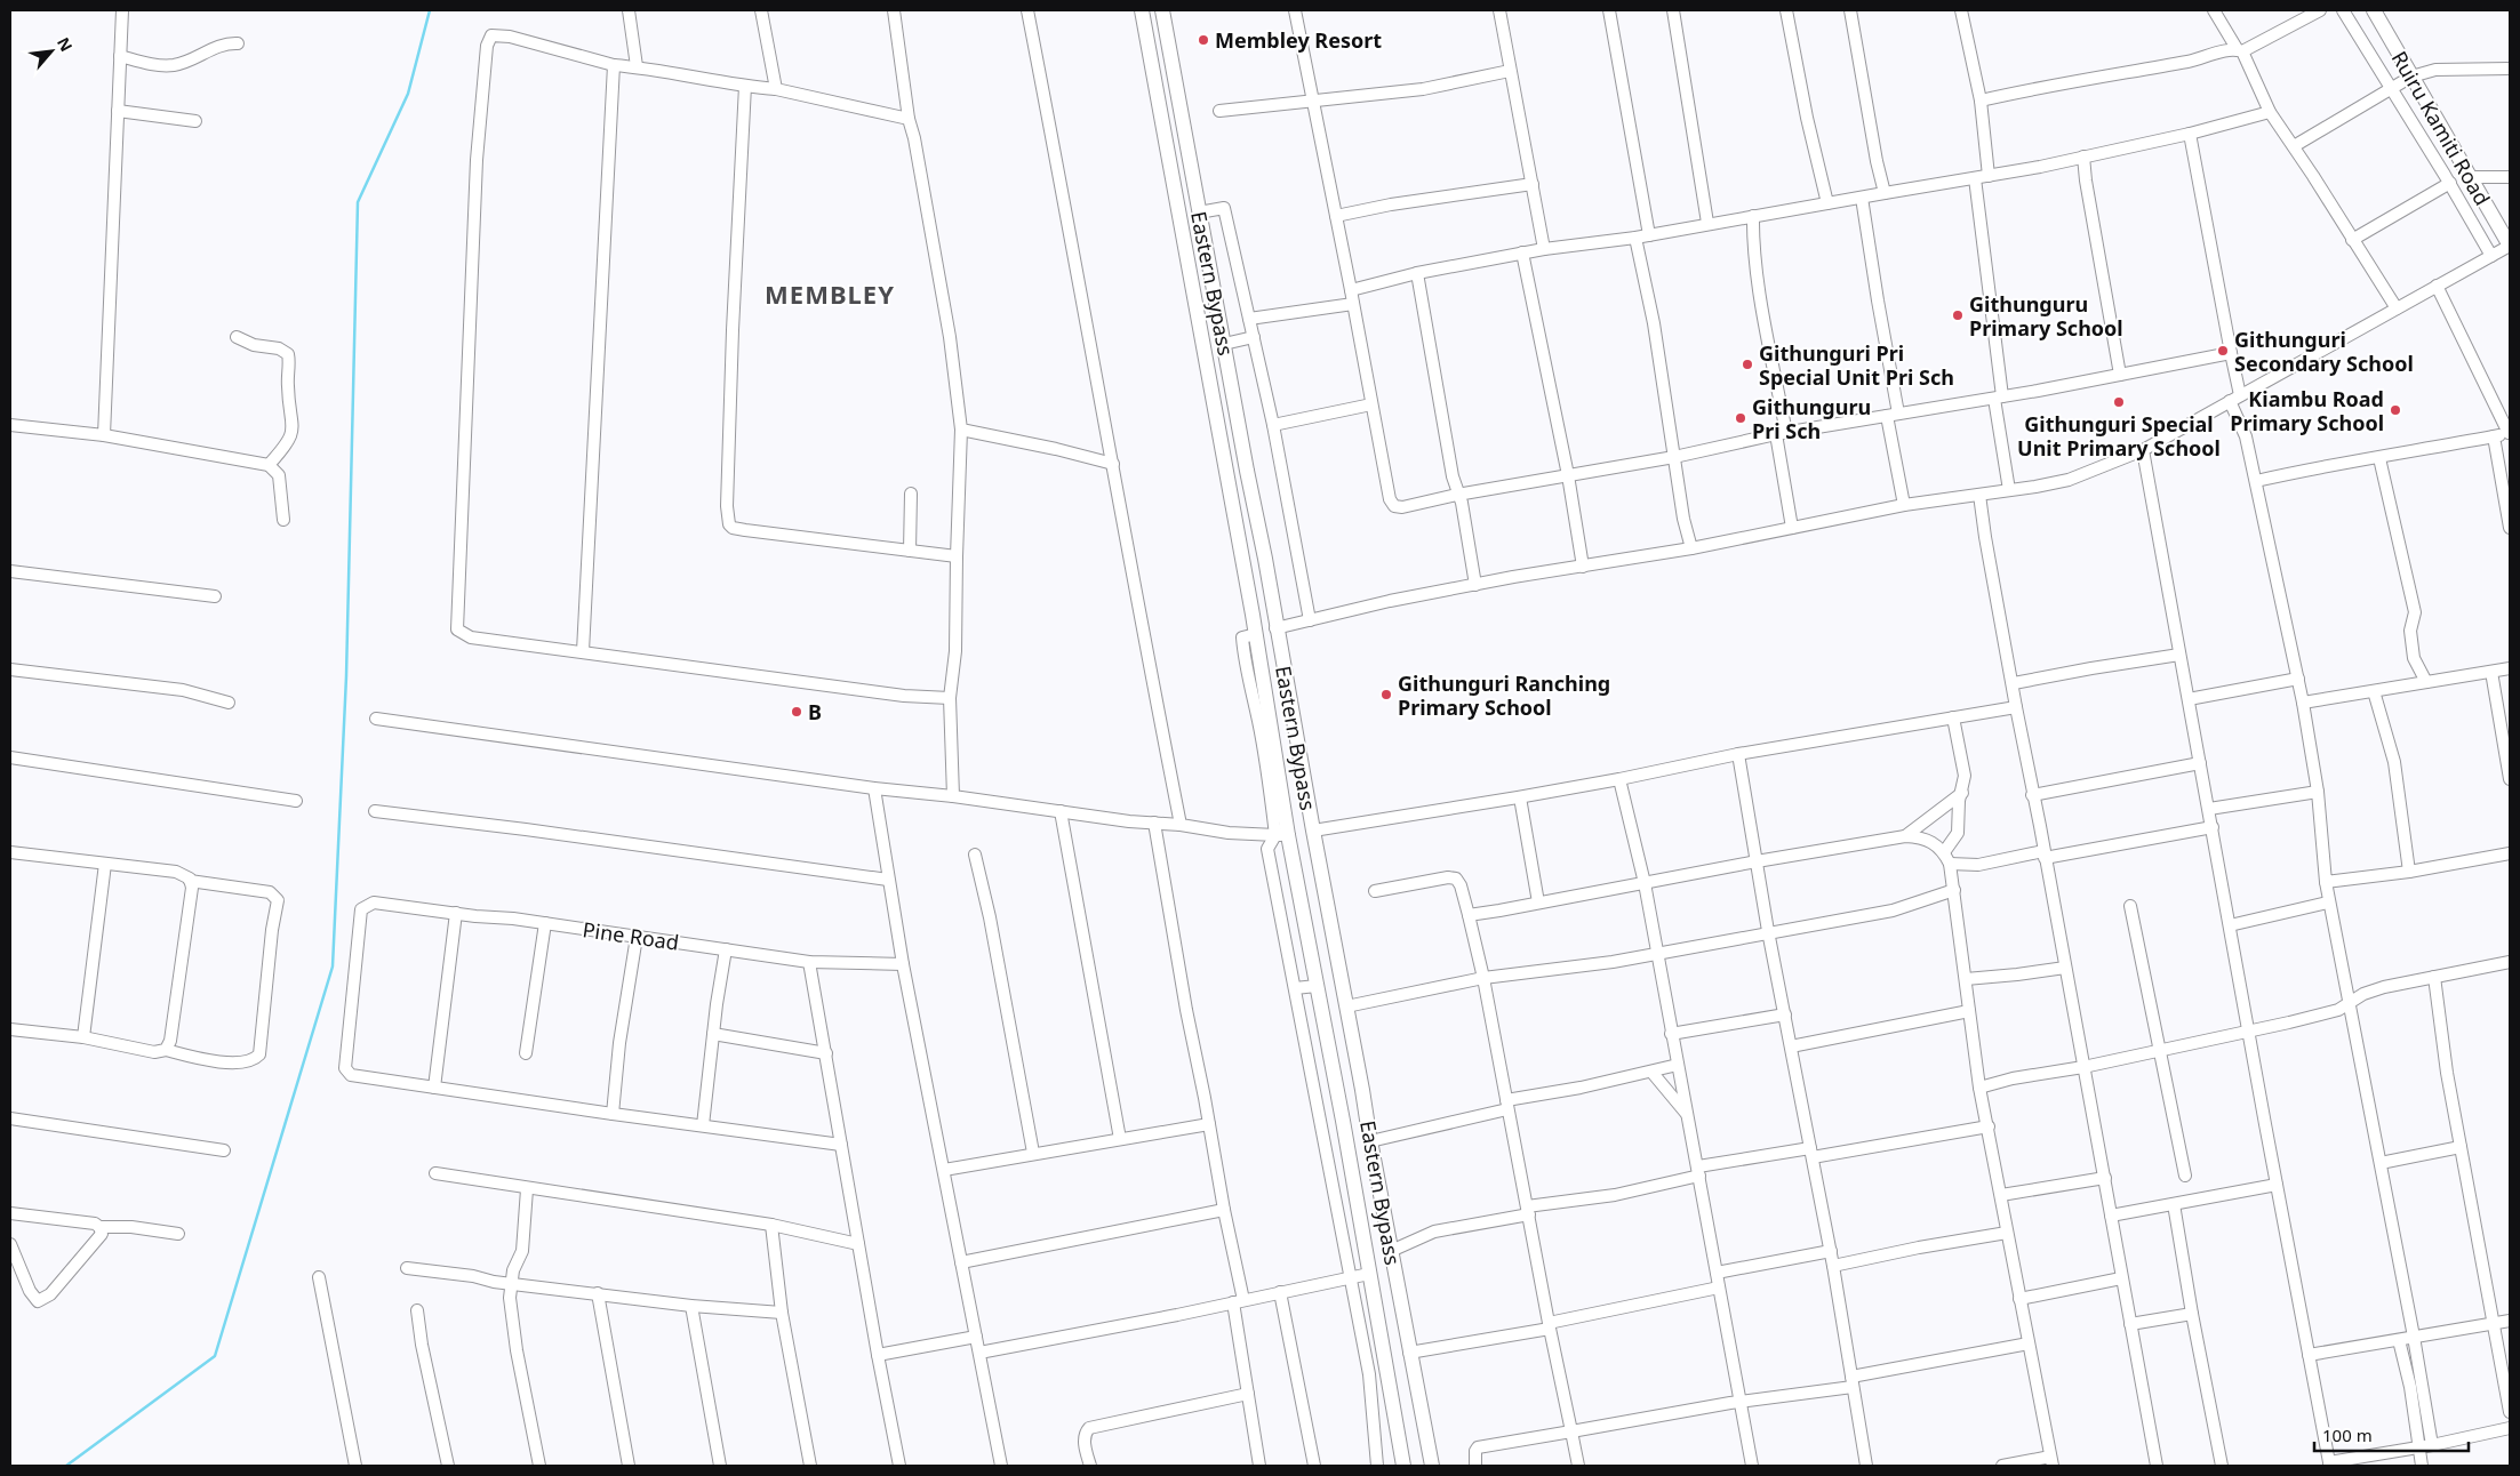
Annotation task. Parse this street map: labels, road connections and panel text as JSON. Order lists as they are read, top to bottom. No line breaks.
{"streets":{"main road":["Ruiru Kamiti Road","Eastern Bypass"],"street":["Pine Road"]},"districts":["MEMBLEY"],"places":["Membley Resort","Githunguru Primary School","Githunguri Secondary School","Githunguri Pri Special Unit Pri Sch","Githunguri Special Unit Primary School","Kiambu Road Primary School","Githunguru Pri Sch","Githunguri Ranching Primary School","B"],"scale_bar":"100 m","north":"top right"}
